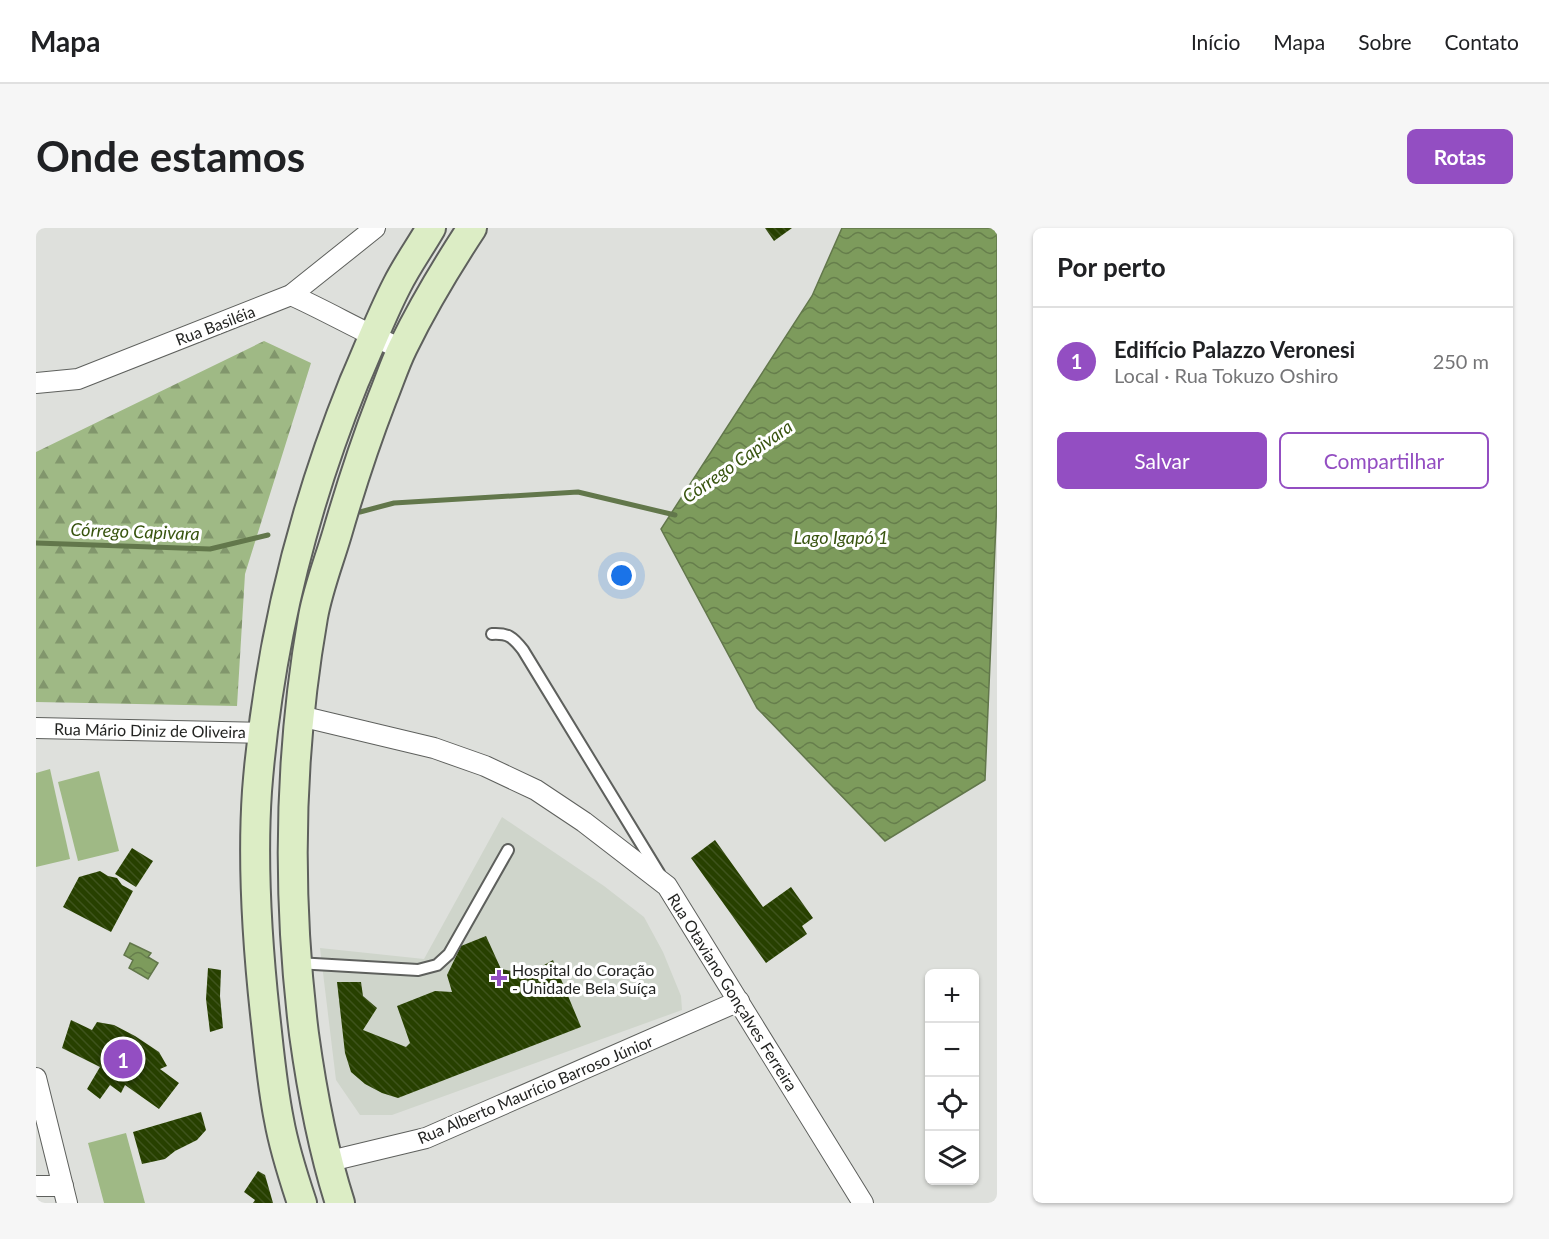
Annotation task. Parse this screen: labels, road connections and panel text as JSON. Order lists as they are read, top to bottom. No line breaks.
{"streets":{"street":["Rua Basiléia","Rua Mário Diniz de Oliveira","Rua Otaviano Gonçalves Ferreira","Rua Alberto Maurício Barroso Júnior"]},"crossings":[["Rua Otaviano Gonçalves Ferreira","Rua Alberto Maurício Barroso Júnior"]],"water":["Córrego Capivara","Lago Igapó 1"],"places":{"health":["Hospital do Coração - Unidade Bela Suíça"]},"page":{"header":"Mapa","nav":["Início","Mapa","Sobre","Contato"],"buttons":["Rotas",["Salvar","Compartilhar"]],"title":"Onde estamos","heading":"Por perto","list":[{"mark":"1","name":"Edifício Palazzo Veronesi","note":"Local · Rua Tokuzo Oshiro","value":"250 m"}],"map_buttons":["+","−"],"pins":"1"}}
